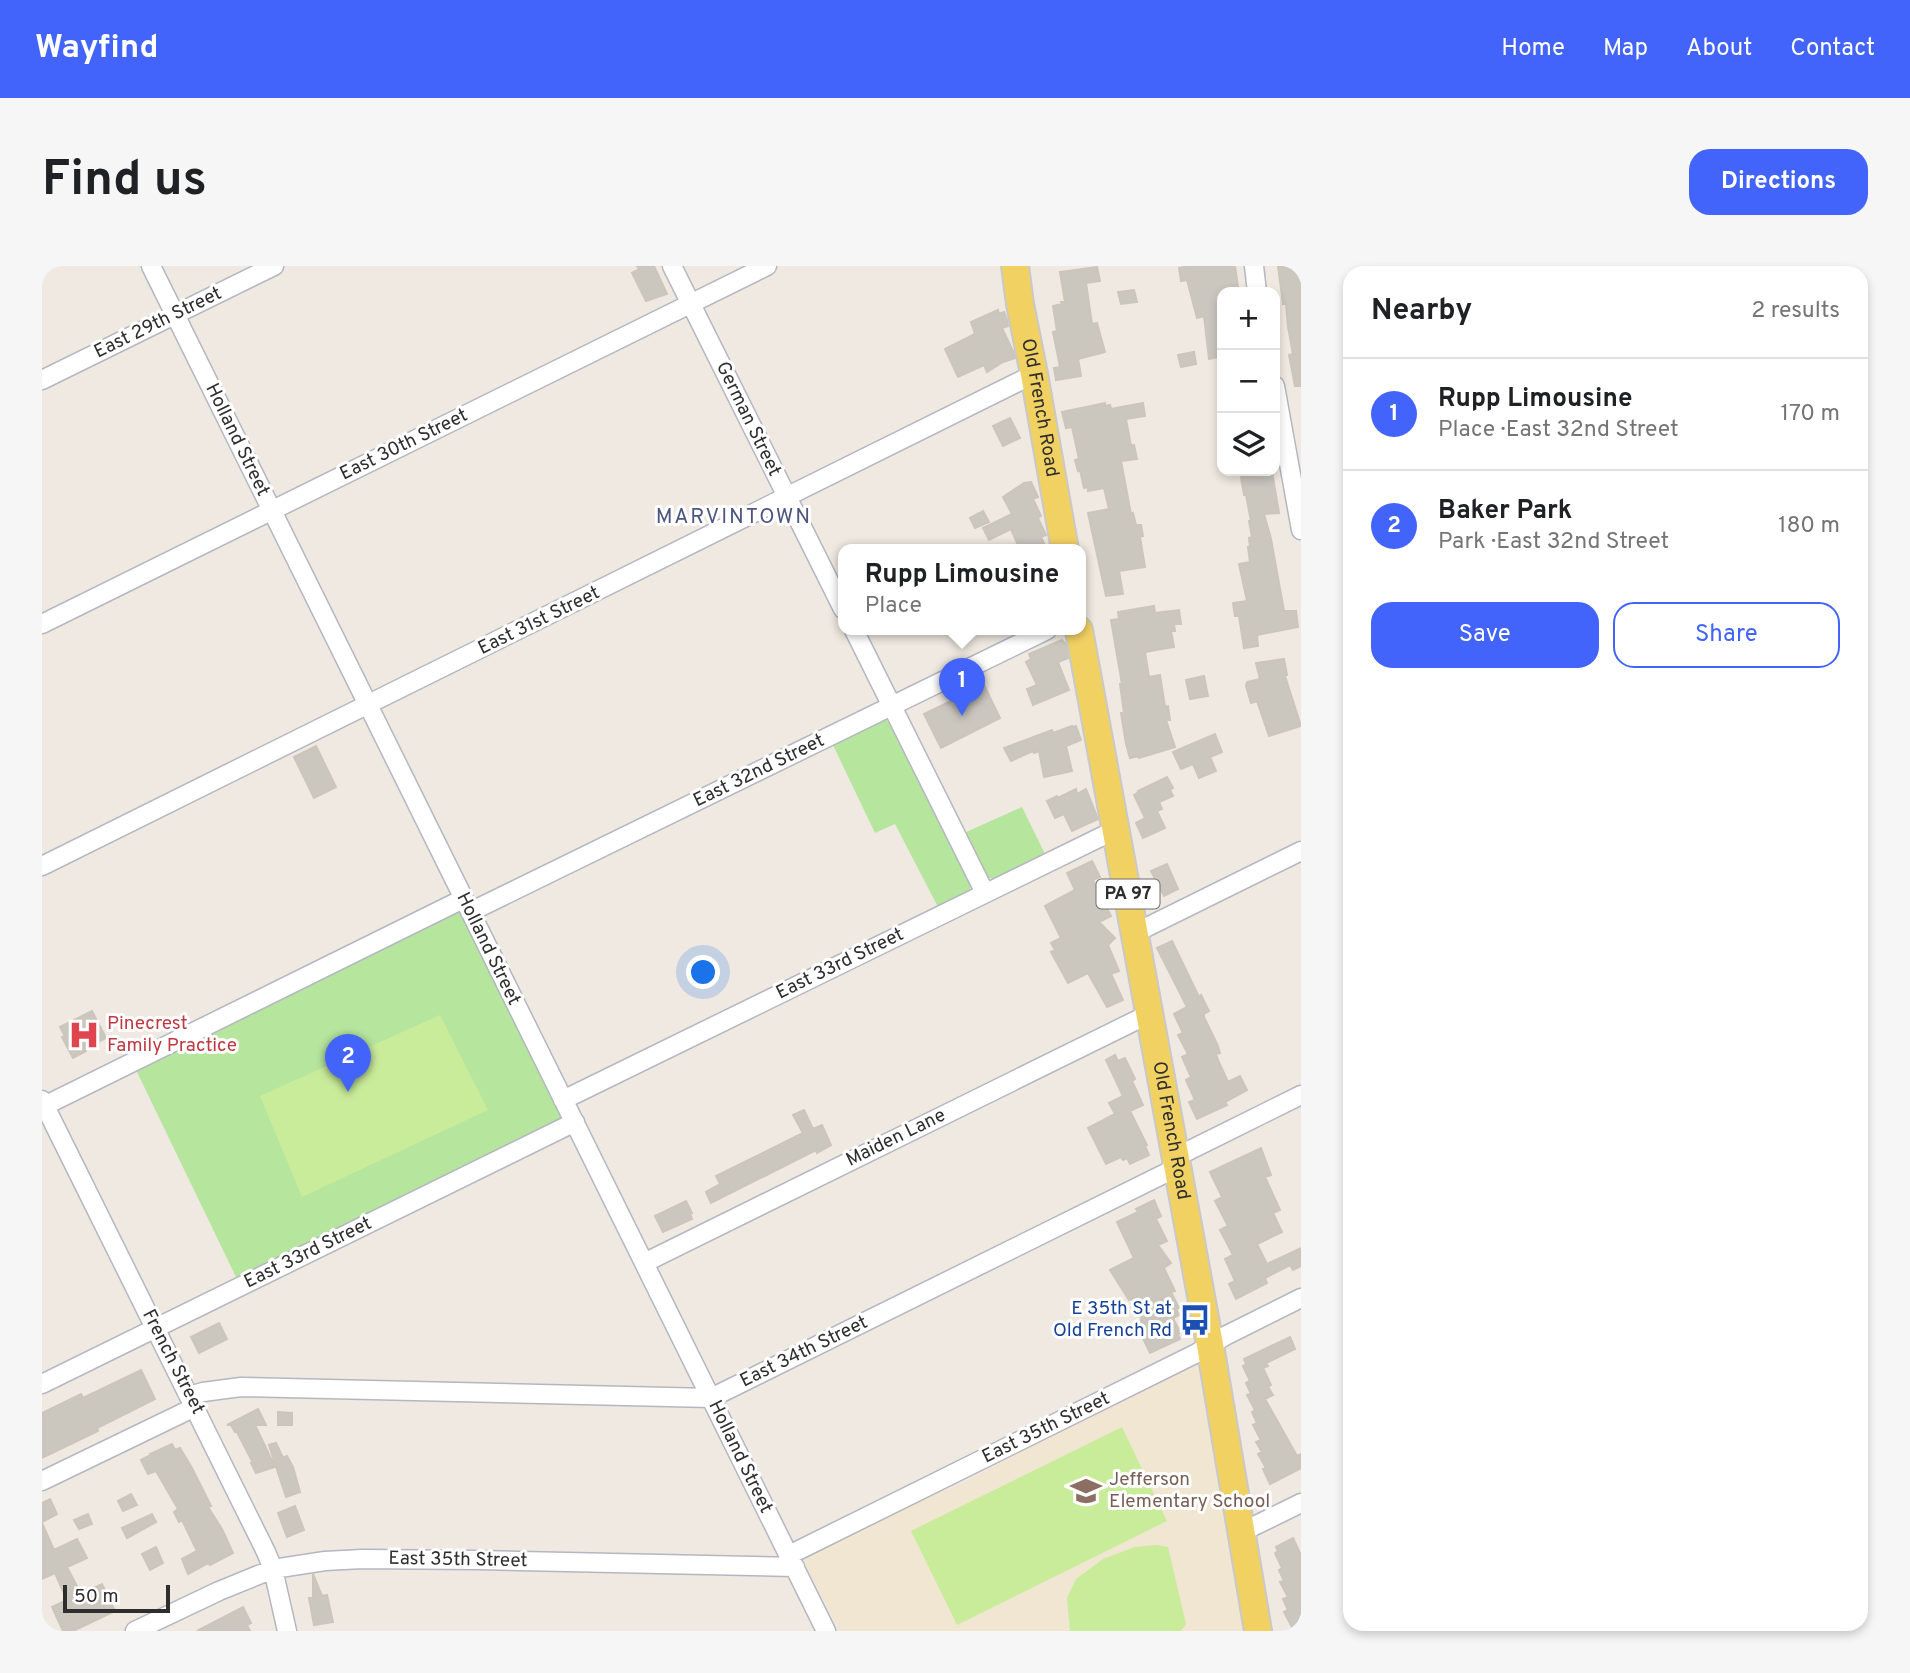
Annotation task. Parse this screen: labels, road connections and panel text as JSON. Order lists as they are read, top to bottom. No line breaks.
{"streets":{"main road":["Old French Road","PA 97"],"street":["East 29th Street","German Street","Holland Street","East 30th Street","East 31st Street","East 32nd Street","East 33rd Street","Maiden Lane","East 34th Street","French Street","East 35th Street"]},"crossings":[["East 29th Street","Holland Street"],["Old French Road","East 31st Street"],["Old French Road","East 33rd Street"],["Old French Road","Maiden Lane"],["Old French Road","East 34th Street"],["Old French Road","East 35th Street"],["German Street","East 30th Street"],["German Street","East 31st Street"],["Holland Street","East 30th Street"],["Holland Street","East 31st Street"],["Holland Street","East 32nd Street"],["Holland Street","East 33rd Street"],["Holland Street","Maiden Lane"],["Holland Street","East 34th Street"],["Holland Street","East 35th Street"],["East 32nd Street","French Street"],["East 33rd Street","French Street"],["East 34th Street","French Street"],["French Street","East 35th Street"]],"districts":["MARVINTOWN"],"places":{"hospital":["Pinecrest Family Practice"],"bus stop":["E 35th St at Old French Rd"],"school or university":["Jefferson Elementary School"]},"scale_bar":"50 m","page":{"header":"Wayfind","nav":["Home","Map","About","Contact"],"buttons":["Directions",["Save","Share"]],"title":"Find us","heading":["Nearby","2 results"],"map_buttons":["+","−"],"list":[{"mark":"1","name":"Rupp Limousine","note":"Place · East 32nd Street","value":"170 m"},{"mark":"2","name":"Baker Park","note":"Park · East 32nd Street","value":"180 m"}],"popup":["Rupp Limousine","Place"],"pins":["1","2"],"scale":"50 m"}}
